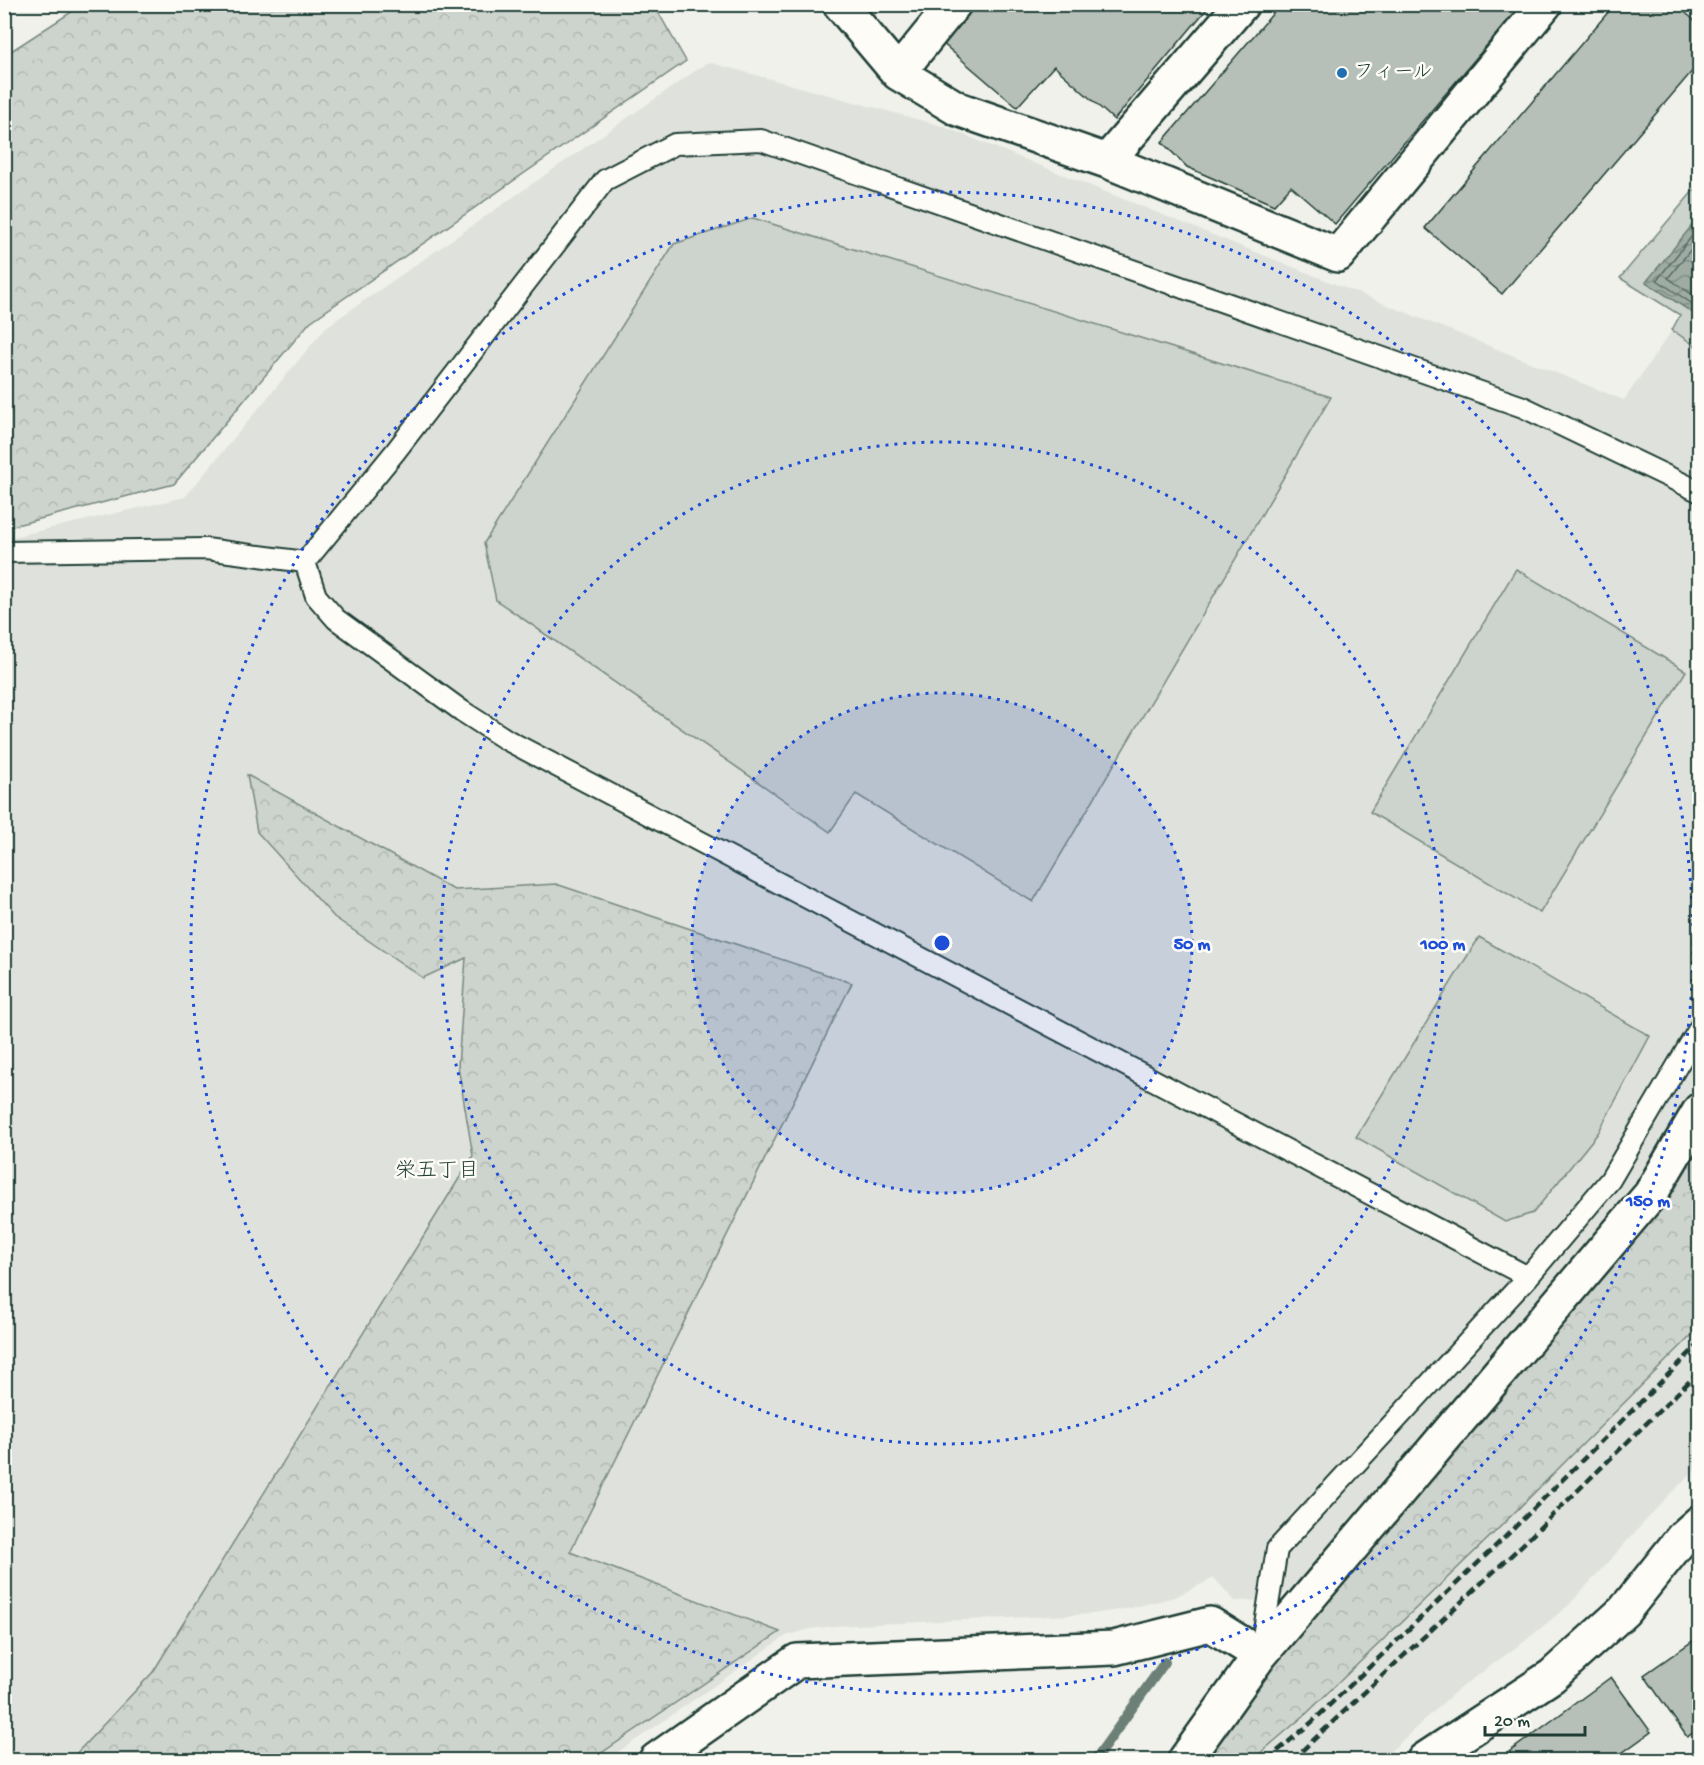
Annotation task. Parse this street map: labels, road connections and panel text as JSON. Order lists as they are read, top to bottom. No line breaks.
{"districts":["栄五丁目"],"places":["フィール"],"scale_bar":"20 m","rings":["50 m","100 m","150 m"]}
